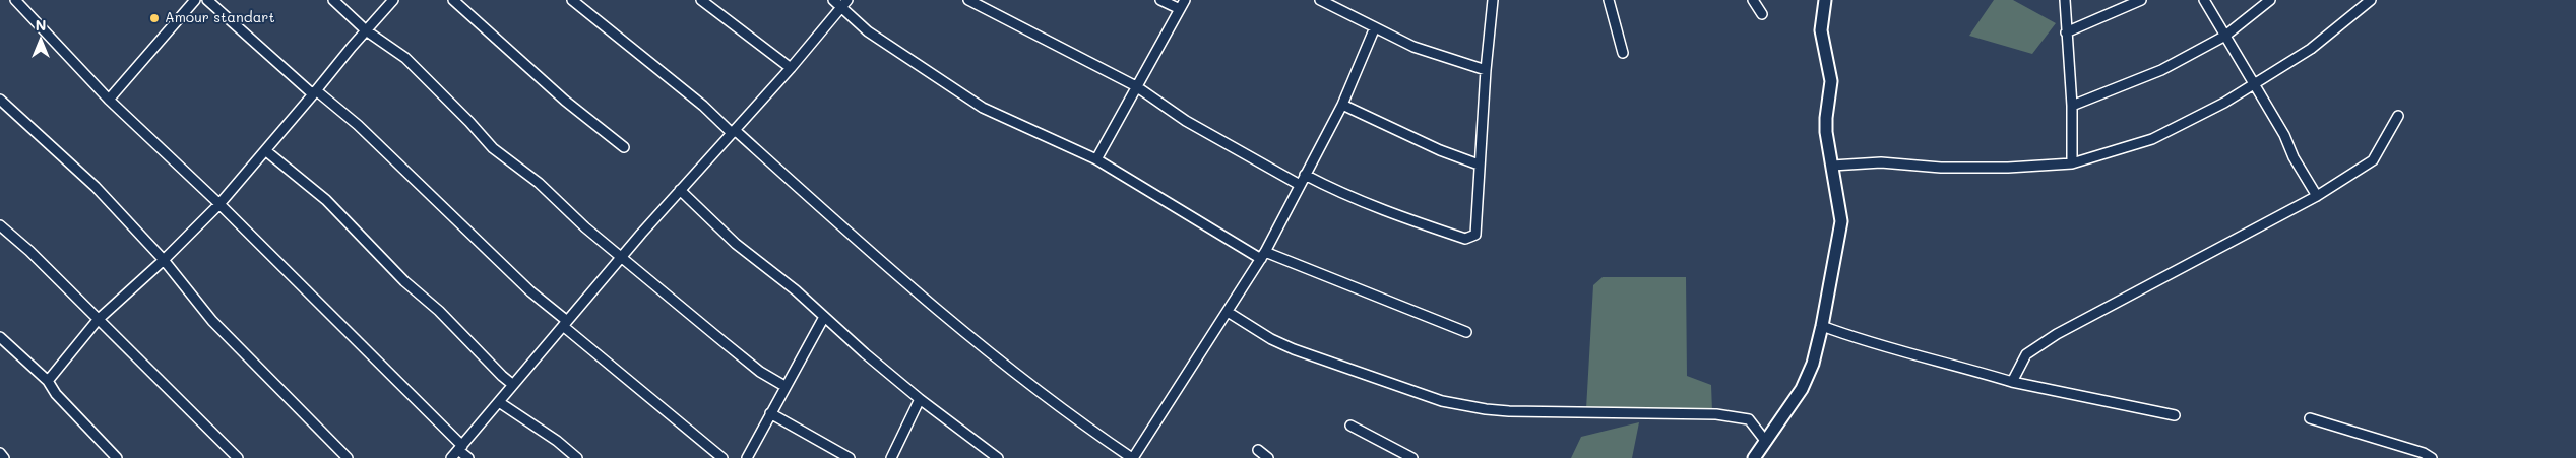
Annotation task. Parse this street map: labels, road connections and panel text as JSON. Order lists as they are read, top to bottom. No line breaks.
{"places":["Amour standart"],"north":"top"}
